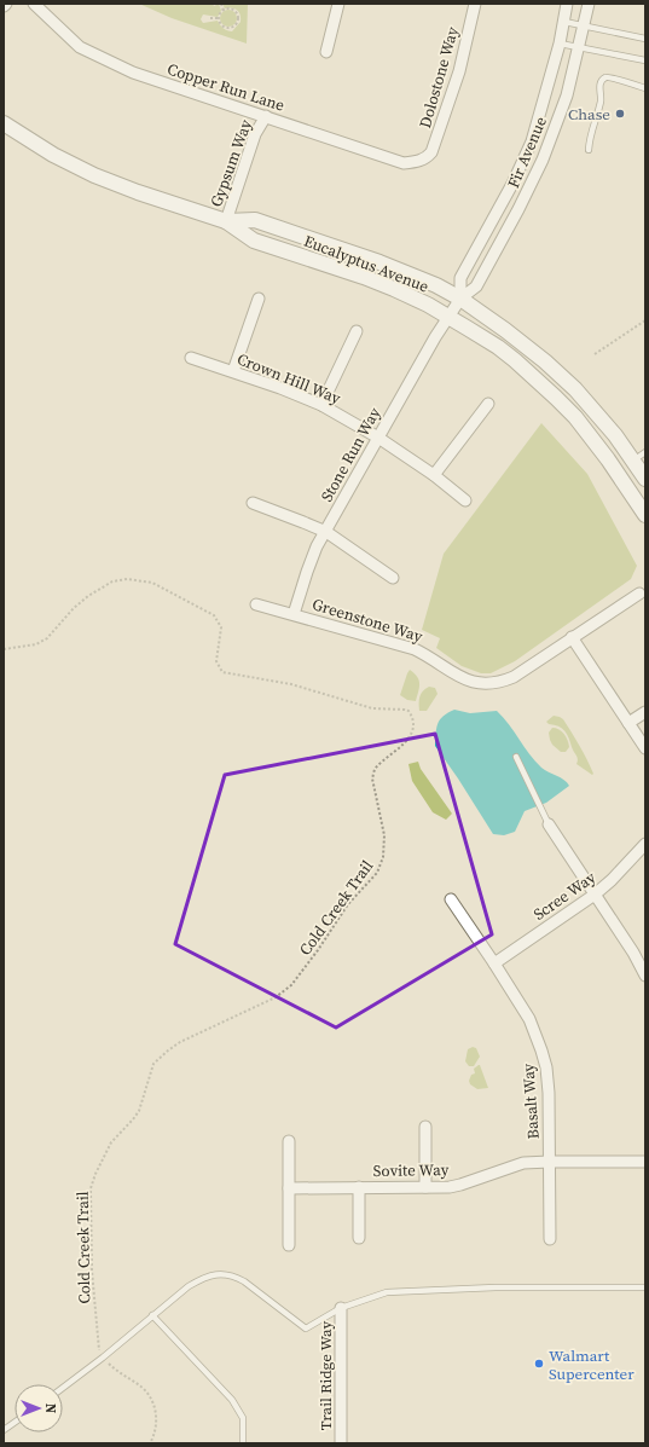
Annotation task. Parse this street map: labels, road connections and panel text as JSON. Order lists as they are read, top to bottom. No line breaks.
{"streets":{"main road":["Eucalyptus Avenue"],"street":["Dolostone Way","Copper Run Lane","Fir Avenue","Gypsum Way","Crown Hill Way","Stone Run Way","Greenstone Way","Scree Way","Basalt Way","Sovite Way","Trail Ridge Way"],"path":["Cold Creek Trail"]},"crossings":[["Dolostone Way","Copper Run Lane"],["Copper Run Lane","Gypsum Way"],["Fir Avenue","Eucalyptus Avenue"],["Fir Avenue","Stone Run Way"],["Gypsum Way","Eucalyptus Avenue"],["Eucalyptus Avenue","Stone Run Way"],["Crown Hill Way","Stone Run Way"],["Stone Run Way","Greenstone Way"],["Scree Way","Basalt Way"],["Basalt Way","Sovite Way"]],"places":["Chase","Walmart Supercenter"],"north":"right"}
